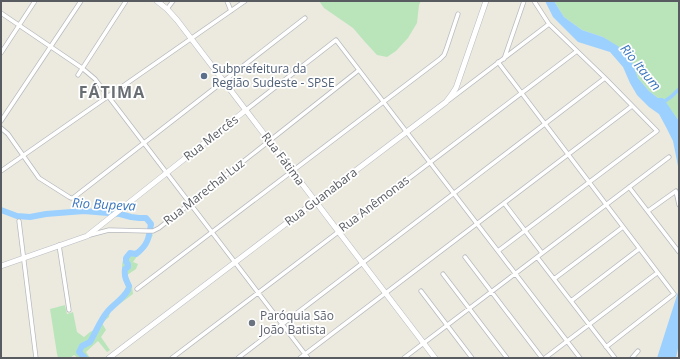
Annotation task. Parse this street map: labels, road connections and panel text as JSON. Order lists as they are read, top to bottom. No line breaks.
{"streets":{"main road":["Rua Mercês","Rua Fátima","Rua Marechal Luz","Rua Guanabara"],"street":["Rua Anêmonas"]},"crossings":[["Rua Mercês","Rua Fátima"],["Rua Mercês","Rua Marechal Luz"],["Rua Fátima","Rua Marechal Luz"],["Rua Fátima","Rua Guanabara"],["Rua Fátima","Rua Anêmonas"]],"districts":["FÁTIMA"],"water":["Rio Itaum","Rio Bupeva"],"places":["Subprefeitura da Região Sudeste - SPSE","Paróquia São João Batista"]}
